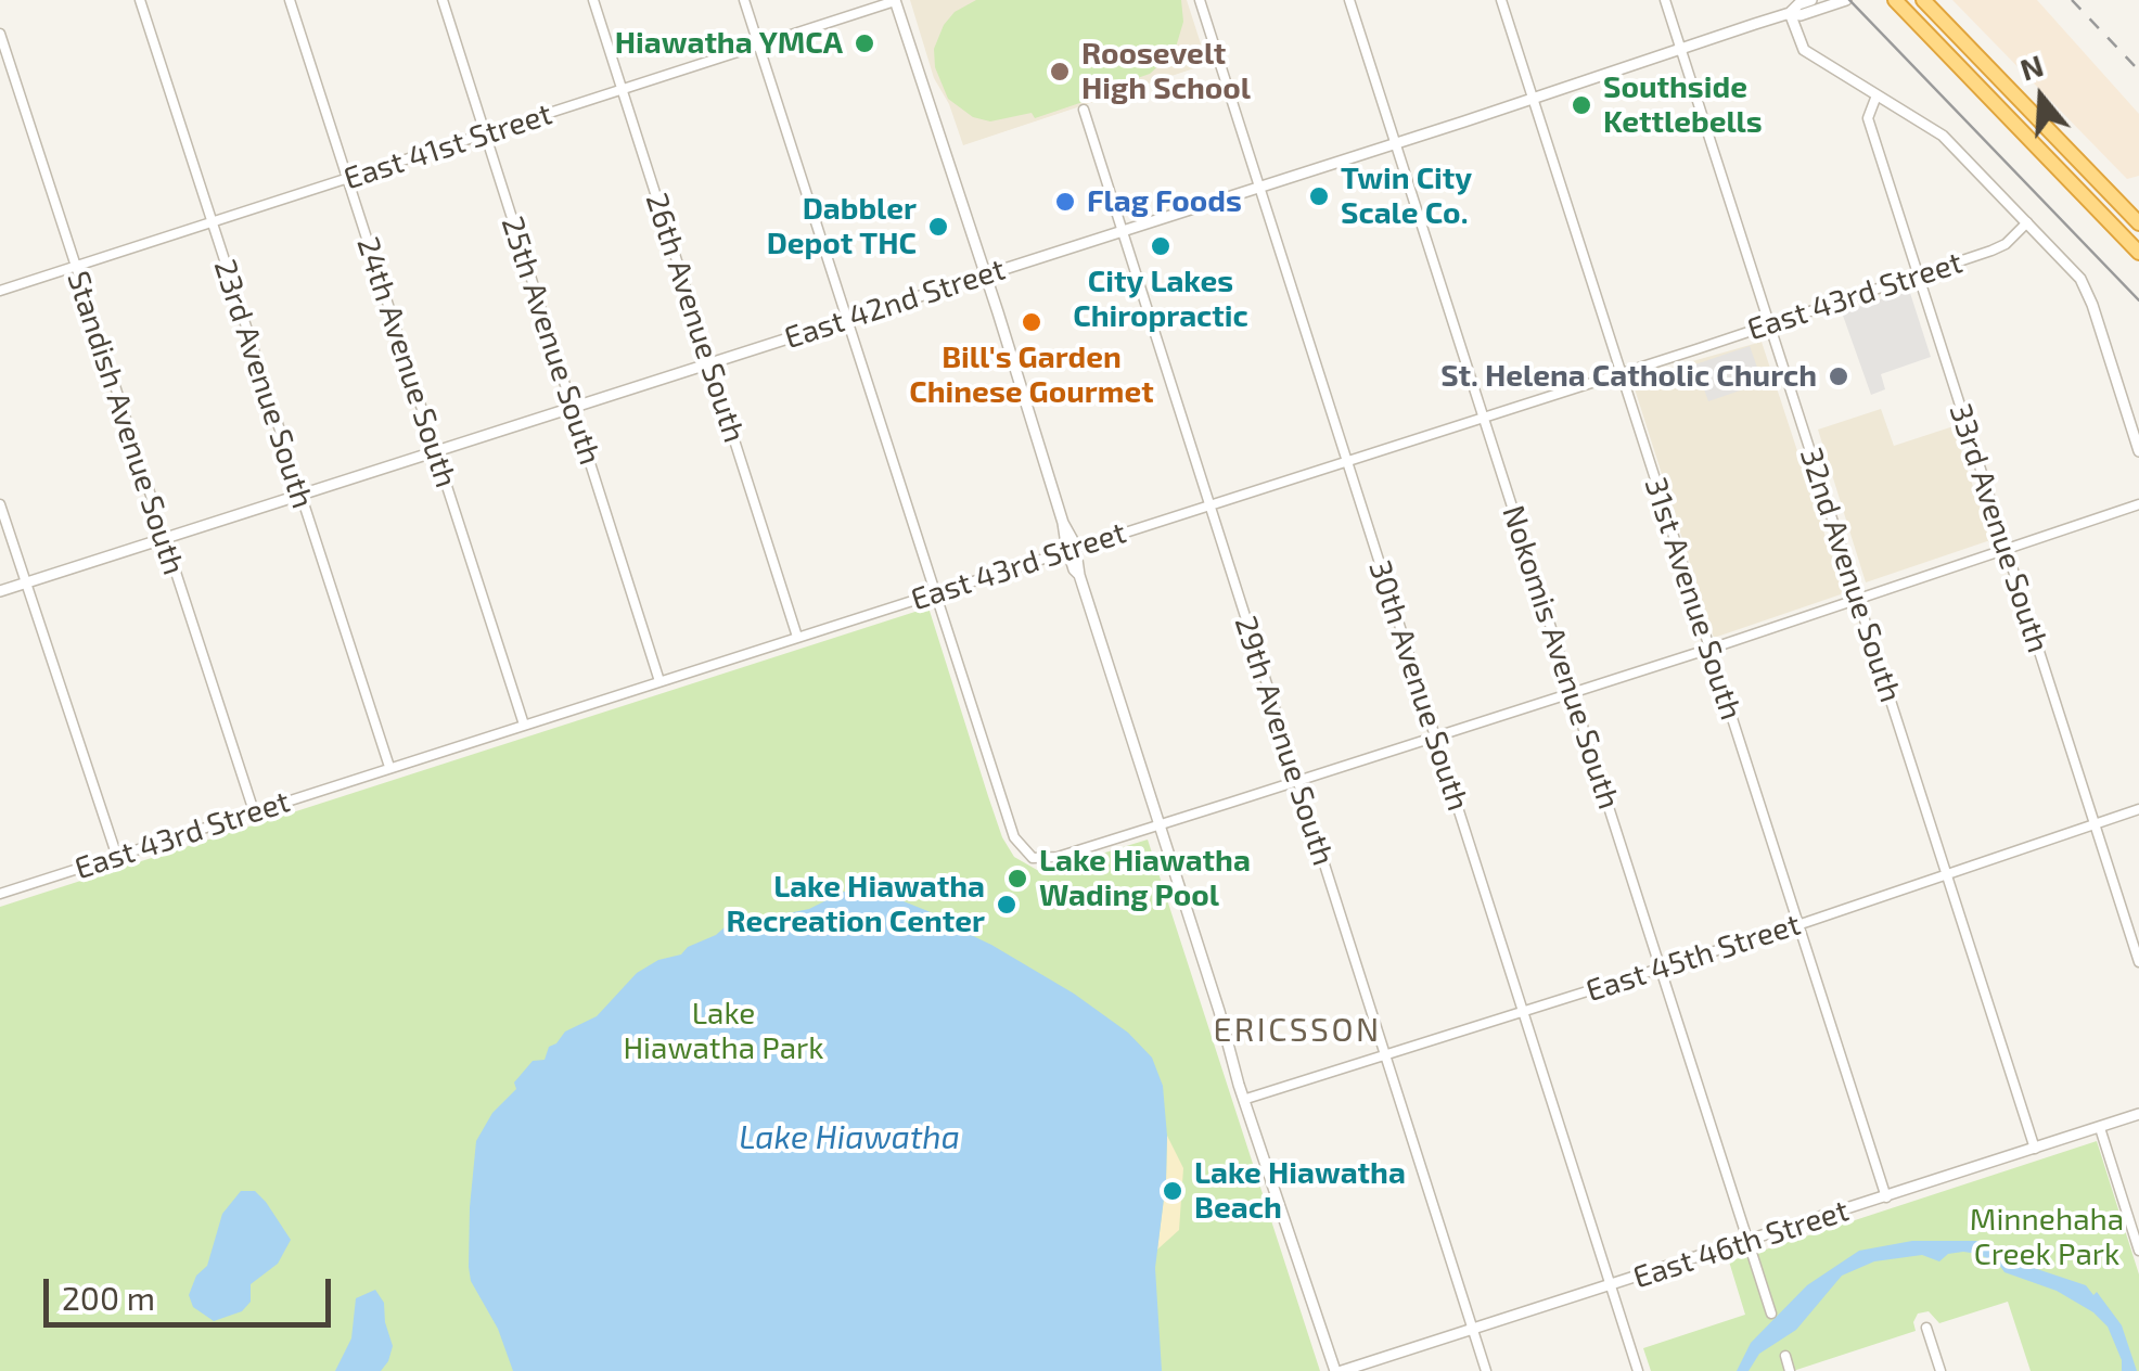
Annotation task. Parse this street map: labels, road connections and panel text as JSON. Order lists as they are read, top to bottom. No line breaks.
{"streets":{"street":["East 41st Street","East 43rd Street","East 42nd Street","26th Avenue South","25th Avenue South","24th Avenue South","23rd Avenue South","Standish Avenue South","33rd Avenue South","32nd Avenue South","31st Avenue South","Nokomis Avenue South","30th Avenue South","29th Avenue South","East 45th Street","East 46th Street"]},"crossings":[["East 41st Street","26th Avenue South"],["East 41st Street","25th Avenue South"],["East 41st Street","24th Avenue South"],["East 41st Street","23rd Avenue South"],["East 41st Street","Standish Avenue South"],["East 43rd Street","26th Avenue South"],["East 43rd Street","25th Avenue South"],["East 43rd Street","24th Avenue South"],["East 43rd Street","23rd Avenue South"],["East 43rd Street","Standish Avenue South"],["East 43rd Street","33rd Avenue South"],["East 43rd Street","32nd Avenue South"],["East 43rd Street","31st Avenue South"],["East 43rd Street","Nokomis Avenue South"],["East 43rd Street","30th Avenue South"],["East 43rd Street","29th Avenue South"],["East 42nd Street","26th Avenue South"],["East 42nd Street","25th Avenue South"],["East 42nd Street","24th Avenue South"],["East 42nd Street","23rd Avenue South"],["East 42nd Street","Standish Avenue South"],["East 42nd Street","32nd Avenue South"],["East 42nd Street","31st Avenue South"],["East 42nd Street","Nokomis Avenue South"],["East 42nd Street","30th Avenue South"],["East 42nd Street","29th Avenue South"],["33rd Avenue South","East 45th Street"],["32nd Avenue South","East 45th Street"],["32nd Avenue South","East 46th Street"],["31st Avenue South","East 45th Street"],["31st Avenue South","East 46th Street"],["Nokomis Avenue South","East 45th Street"],["Nokomis Avenue South","East 46th Street"],["30th Avenue South","East 45th Street"],["30th Avenue South","East 46th Street"],["29th Avenue South","East 45th Street"],["29th Avenue South","East 46th Street"]],"districts":["ERICSSON"],"water":["Lake Hiawatha"],"parks":["Lake Hiawatha Park","Minnehaha Creek Park"],"places":["Hiawatha YMCA","Roosevelt High School","Southside Kettlebells","Twin City Scale Co.","Flag Foods","Dabbler Depot THC","City Lakes Chiropractic","Bill's Garden Chinese Gourmet","St. Helena Catholic Church","Lake Hiawatha Wading Pool","Lake Hiawatha Recreation Center","Lake Hiawatha Beach"],"scale_bar":"200 m","north":"top"}
